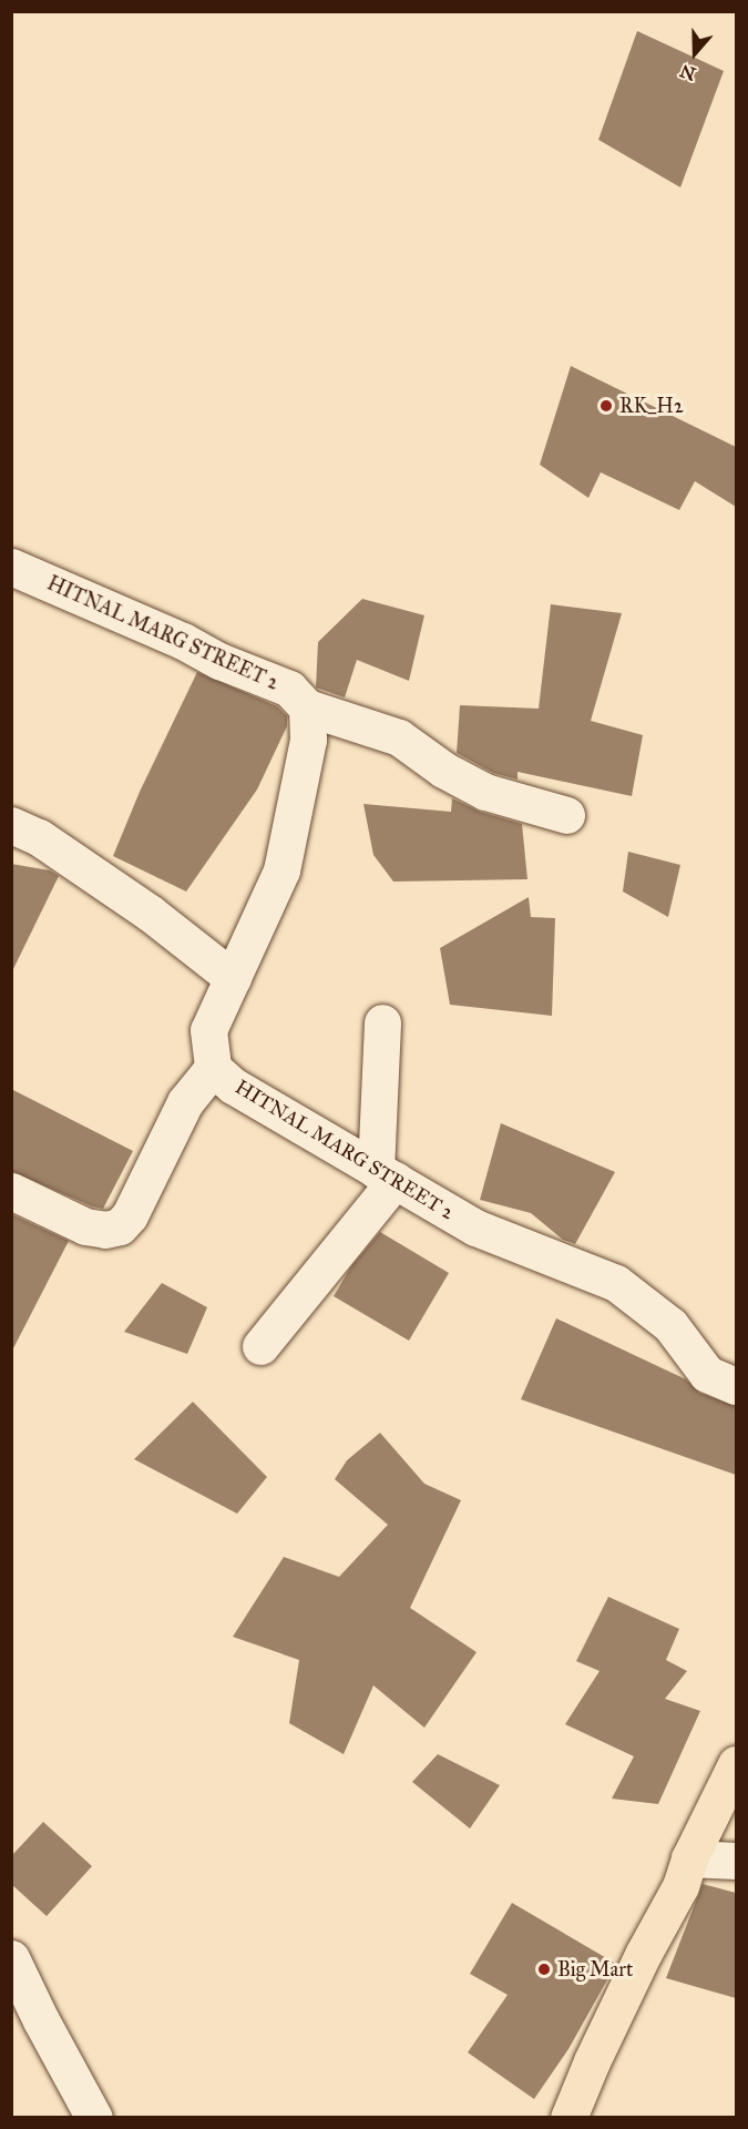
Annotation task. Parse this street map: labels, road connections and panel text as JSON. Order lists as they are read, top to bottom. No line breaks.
{"streets":{"street":["HITNAL MARG STREET 2"]},"places":["RK_H2","Big Mart"],"north":"bottom"}
